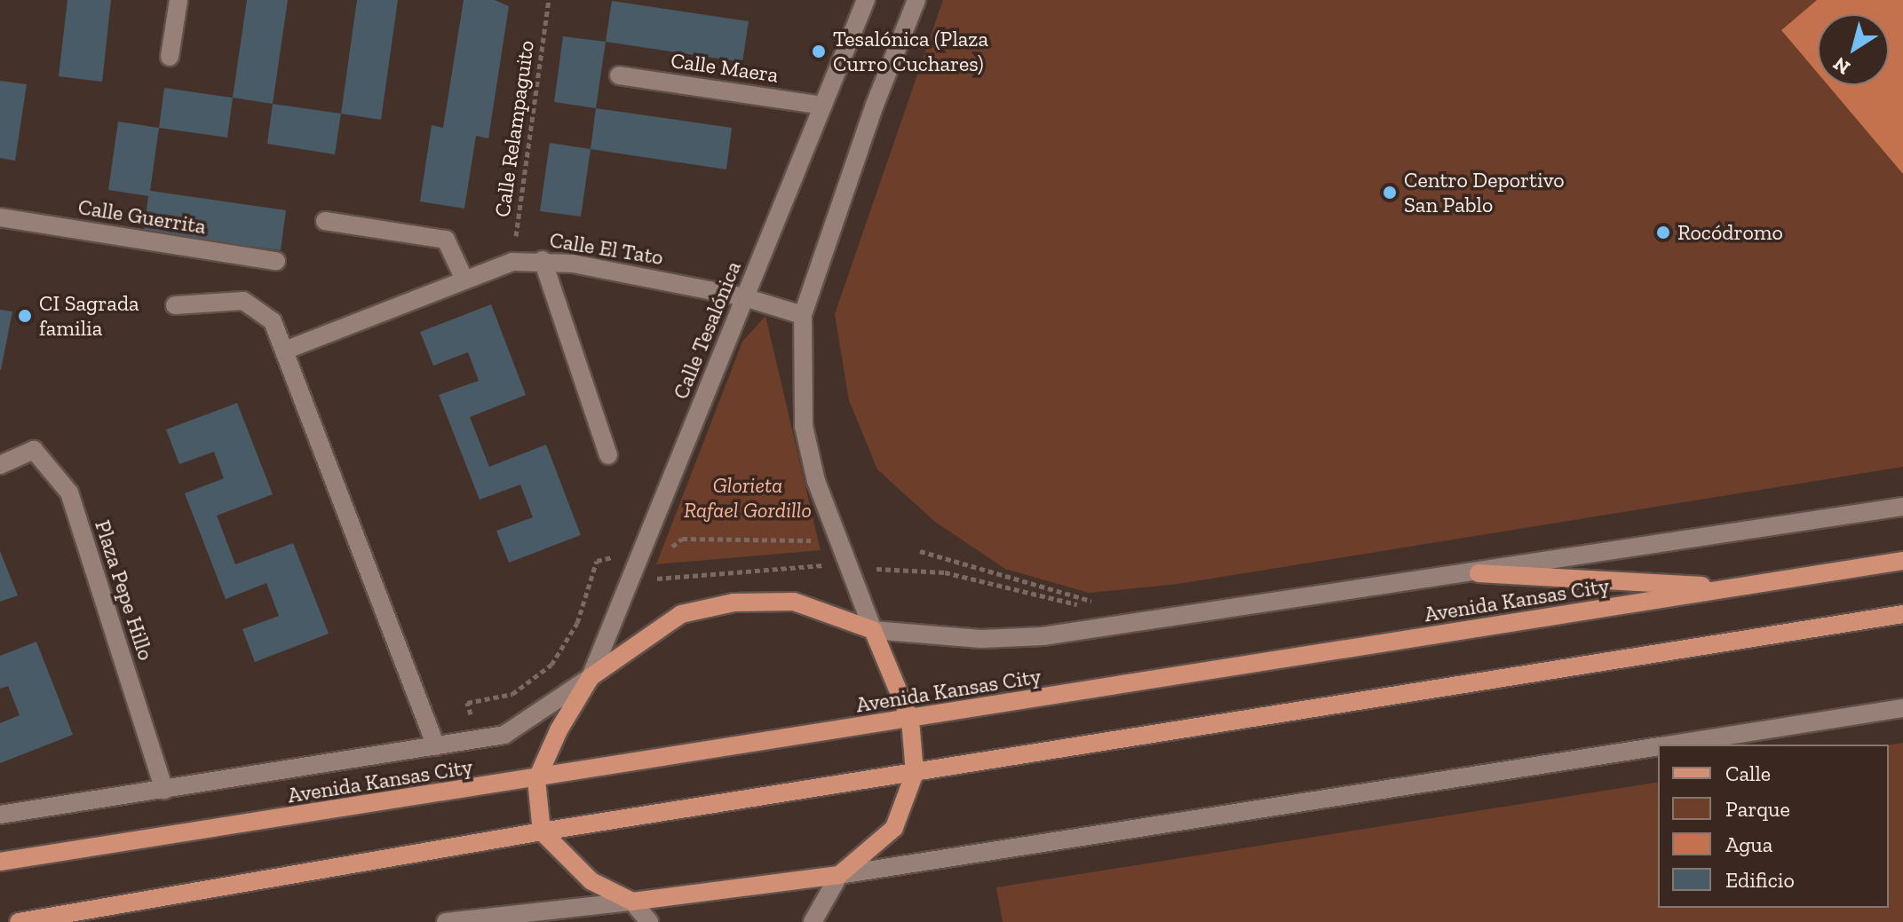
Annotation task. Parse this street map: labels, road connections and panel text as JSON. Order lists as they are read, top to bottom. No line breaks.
{"streets":{"main road":["Avenida Kansas City"],"street":["Calle Maera","Calle Guerrita","Calle El Tato","Calle Tesalónica","Plaza Pepe Hillo"],"path":["Calle Relampaguito"]},"crossings":[["Calle Maera","Calle Tesalónica"],["Calle Relampaguito","Calle El Tato"],["Calle El Tato","Calle Tesalónica"],["Calle Tesalónica","Avenida Kansas City"],["Plaza Pepe Hillo","Avenida Kansas City"]],"parks":["Glorieta Rafael Gordillo"],"places":["Tesalónica (Plaza Curro Cuchares)","Centro Deportivo San Pablo","Rocódromo","CI Sagrada familia"],"legend":["Calle","Parque","Agua","Edificio"],"north":"bottom left"}
